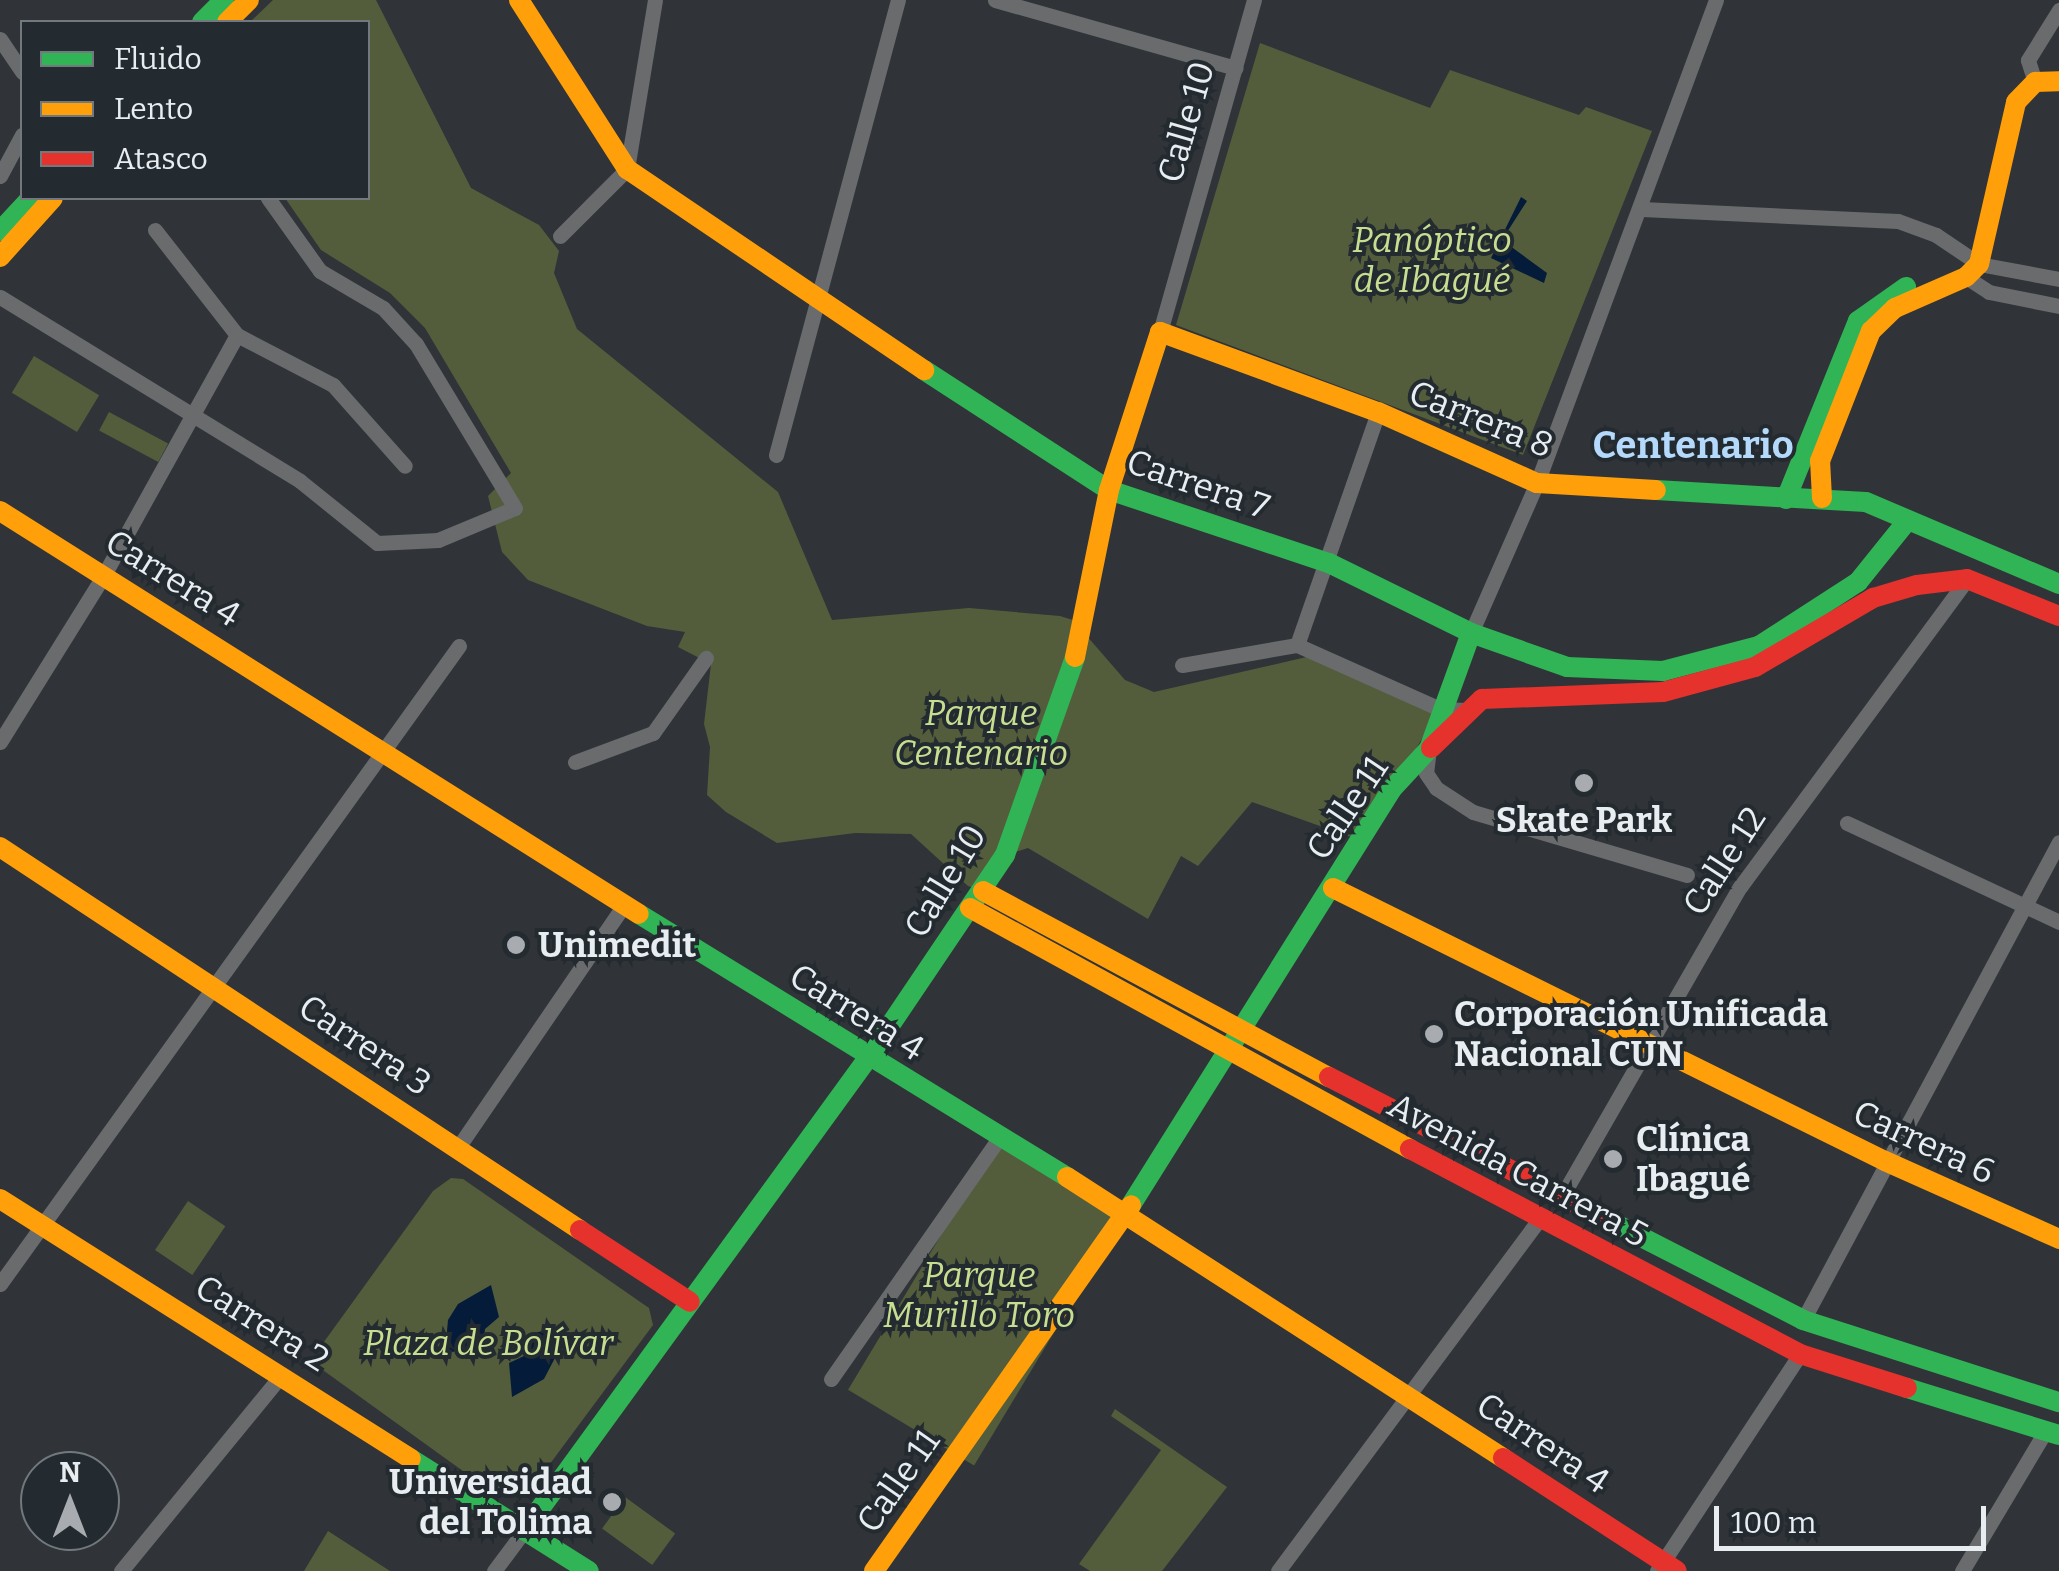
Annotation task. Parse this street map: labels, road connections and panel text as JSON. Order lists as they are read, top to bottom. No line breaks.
{"streets":{"main road":["Calle 10","Carrera 8","Carrera 7","Carrera 4","Calle 11","Carrera 3","Carrera 6","Avenida Carrera 5","Carrera 2"],"street":["Calle 12"]},"crossings":[["Calle 10","Carrera 8"],["Calle 10","Carrera 7"],["Calle 10","Carrera 4"],["Calle 10","Carrera 3"],["Calle 10","Avenida Carrera 5"],["Calle 10","Carrera 2"],["Carrera 8","Carrera 7"],["Carrera 8","Calle 11"],["Carrera 7","Calle 11"],["Carrera 4","Calle 11"],["Calle 11","Carrera 6"],["Calle 11","Avenida Carrera 5"],["Calle 12","Carrera 6"],["Calle 12","Avenida Carrera 5"]],"districts":["Centenario"],"parks":["Panóptico de Ibagué","Parque Centenario","Parque Murillo Toro","Plaza de Bolívar"],"places":["Skate Park","Unimedit","Corporación Unificada Nacional CUN","Clínica Ibagué","Universidad del Tolima"],"legend":["Fluido","Lento","Atasco"],"scale_bar":"100 m","north":"top"}
